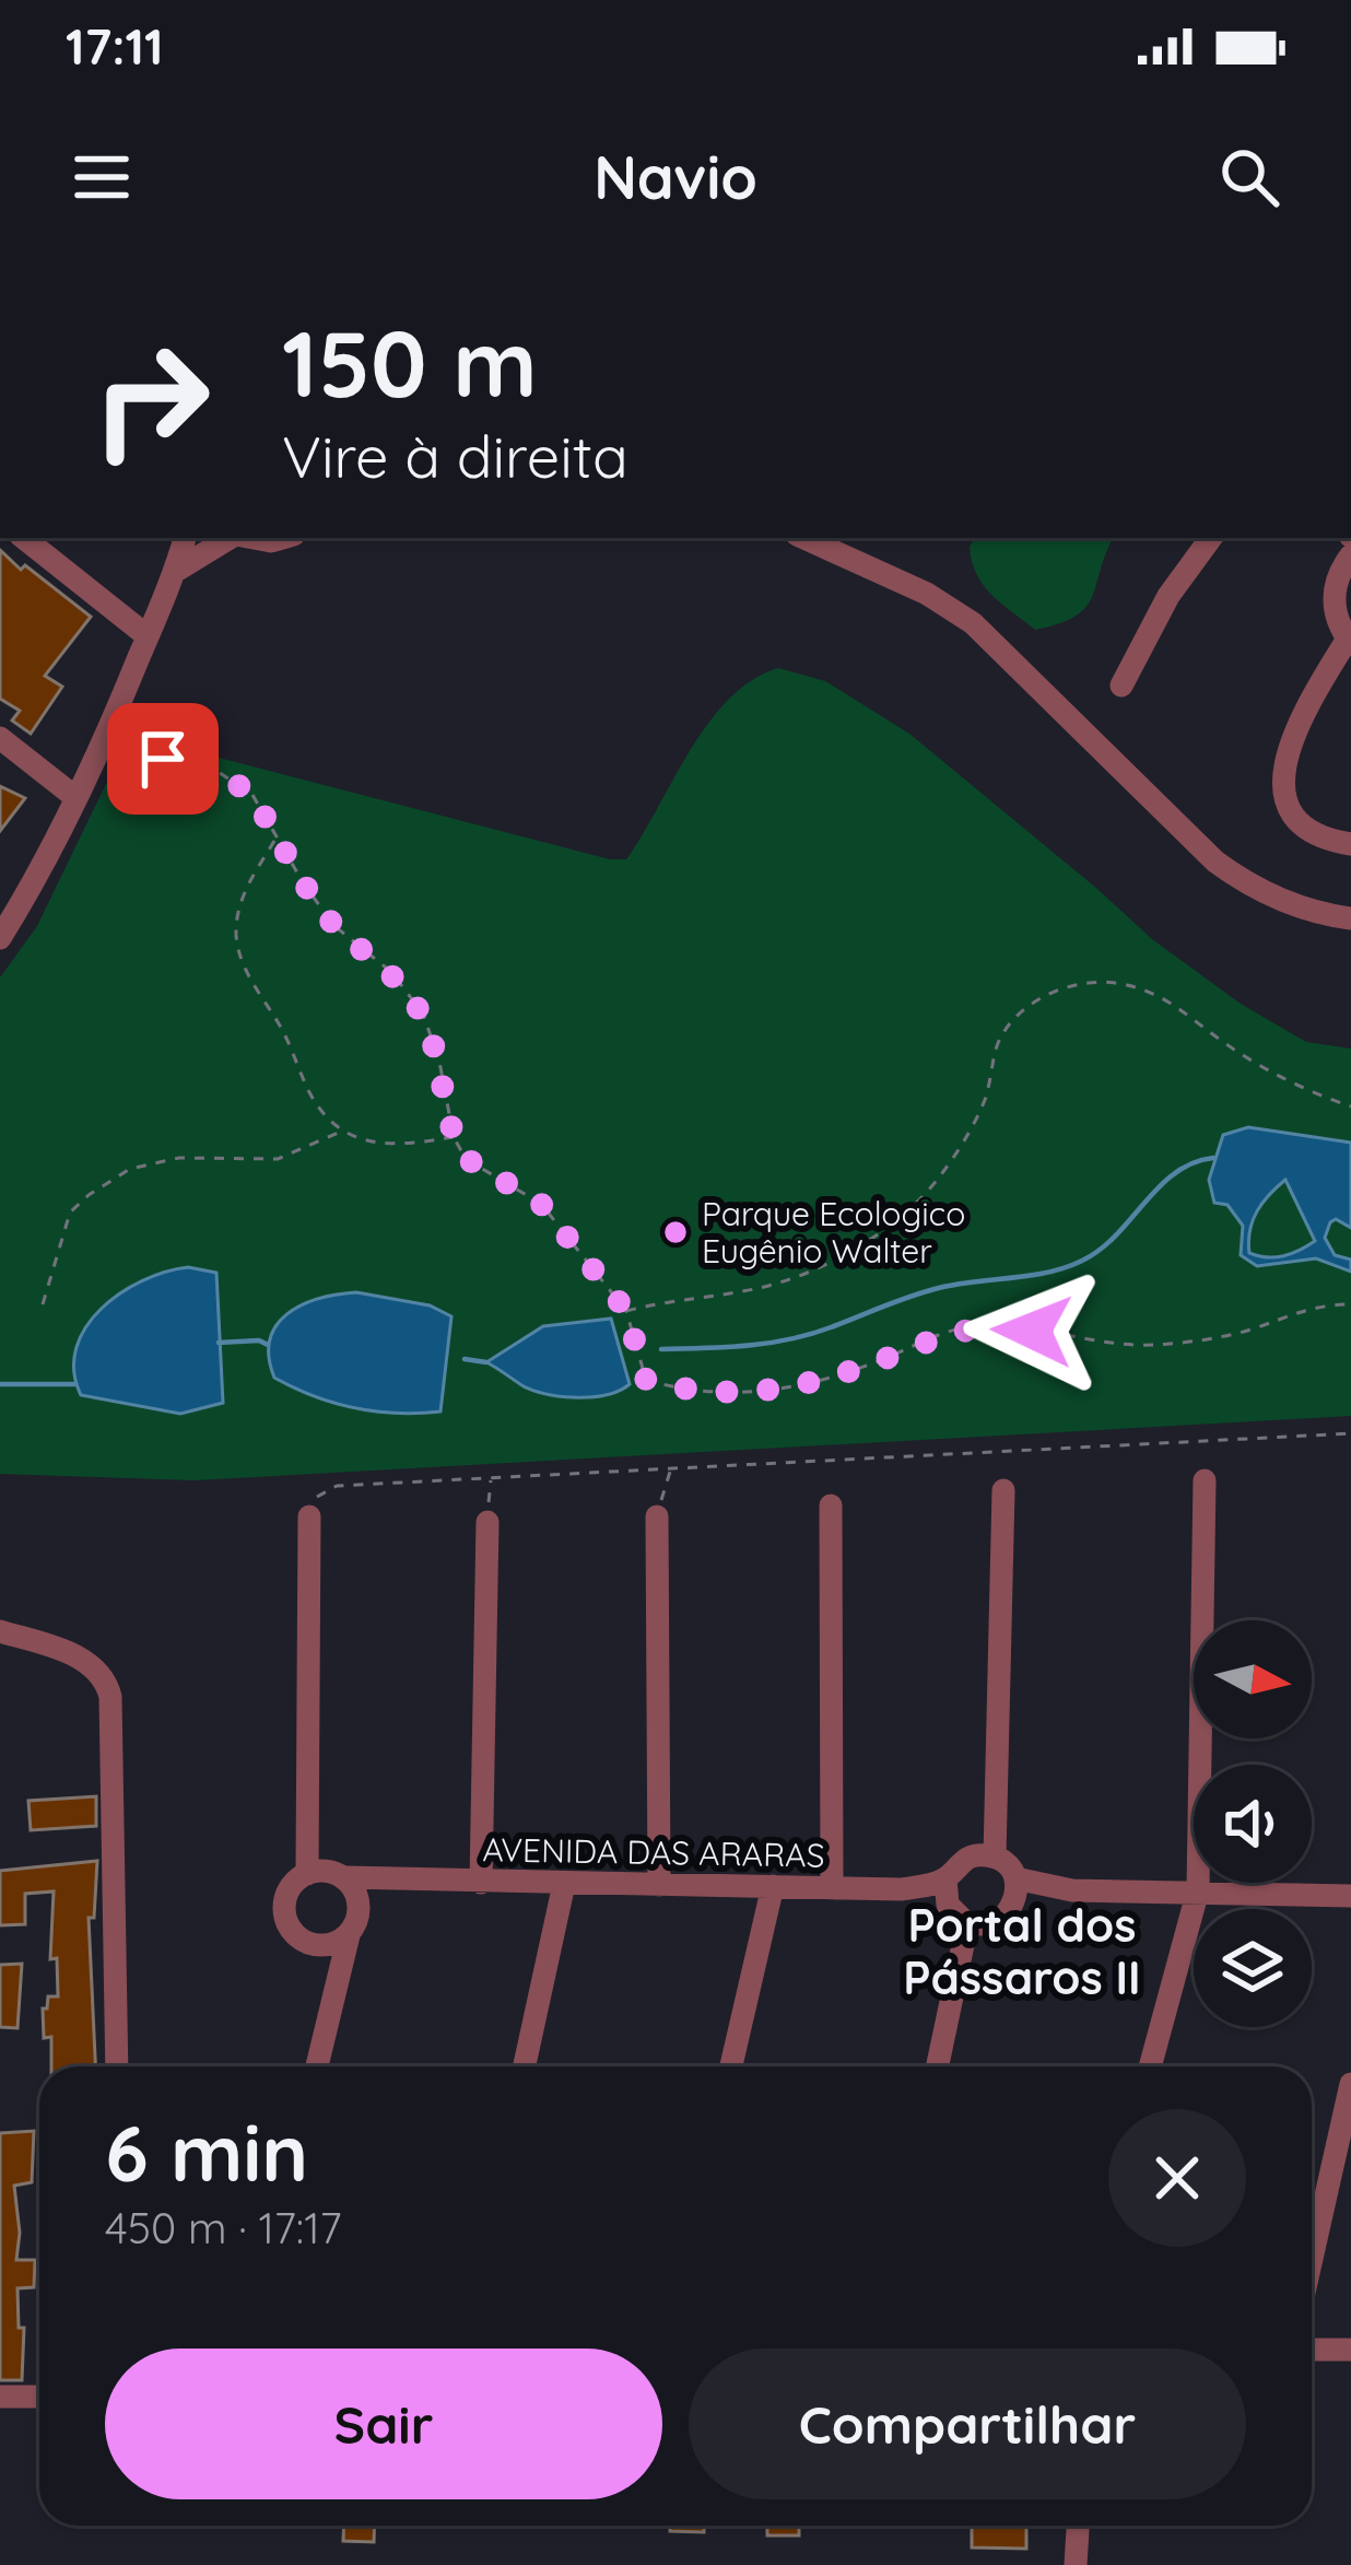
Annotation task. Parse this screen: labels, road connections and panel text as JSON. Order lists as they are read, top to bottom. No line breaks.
{"streets":{"street":["AVENIDA DAS ARARAS"]},"districts":["Portal dos Pássaros II"],"places":["Parque Ecologico Eugênio Walter"],"north":"right","page":{"status":"17:11","header":"Navio","turn":["150 m","Vire à direita"],"heading":["6 min","450 m · 17:17"],"buttons":["Sair","Compartilhar"]}}
